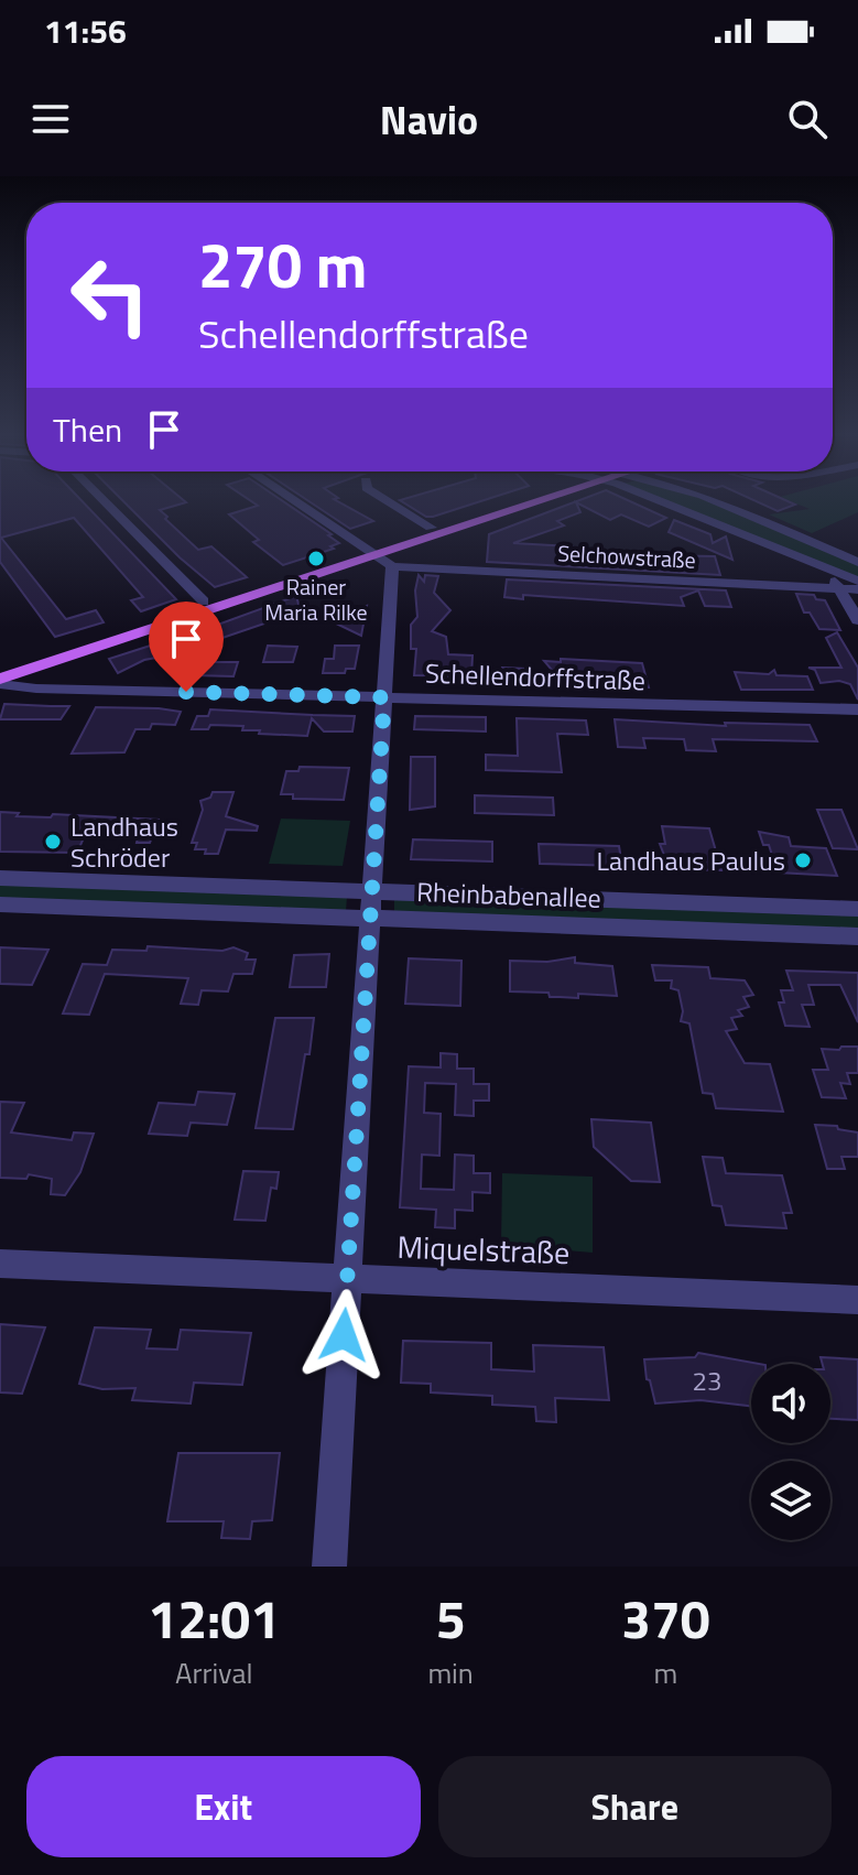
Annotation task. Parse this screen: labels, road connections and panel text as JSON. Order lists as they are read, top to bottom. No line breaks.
{"streets":{"street":["Selchowstraße","Schellendorffstraße","Rheinbabenallee","Miquelstraße"]},"places":["Rainer Maria Rilke","Landhaus Schröder","Landhaus Paulus"],"house_numbers":["23"],"page":{"status":"11:56","header":"Navio","turn":["270 m","Schellendorffstraße"],"then":"Then","eta":["12:01","Arrival","5","min","370","m"],"buttons":["Exit","Share"]}}
